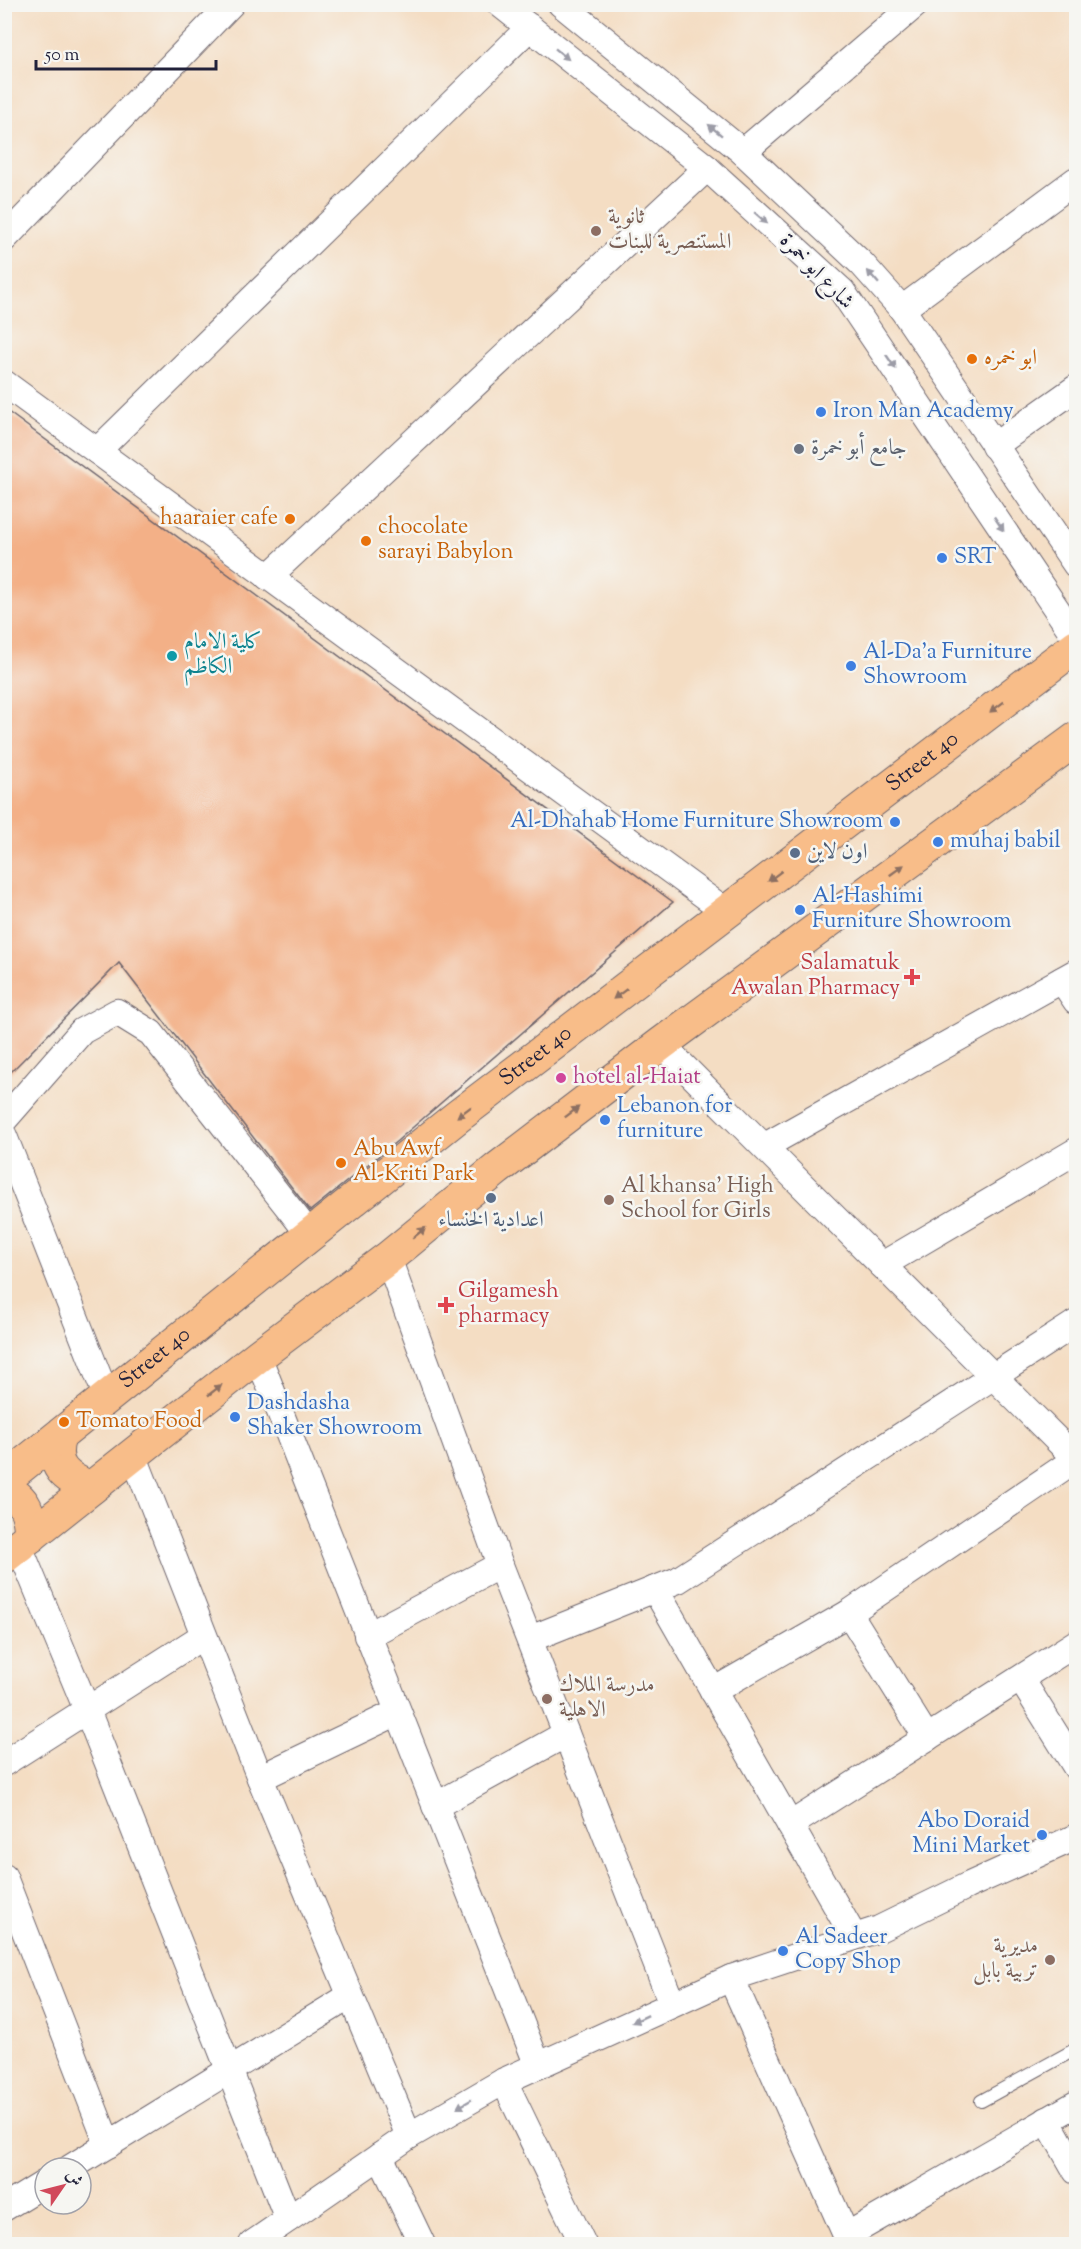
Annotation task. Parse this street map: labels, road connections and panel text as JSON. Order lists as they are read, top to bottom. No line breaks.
{"streets":{"main road":["Street 40"],"street":["شارع ابو خمرة"]},"places":{"other":["ثانوية المستنصرية للبنات","ابو خمره","Iron Man Academy","جامع أبو خمرة","haaraier cafe","chocolate sarayi Babylon","SRT","كلية الامام الكاظم","Al-Da’a Furniture Showroom","Al-Dhahab Home Furniture Showroom","muhaj babil","اون لاين","Al-Hashimi Furniture Showroom","hotel al-Haiat","Lebanon for furniture","Abu Awf Al-Kriti Park","اعدادية الخنساء","Al khansa' High School for Girls","Dashdasha Shaker Showroom","Tomato Food","مدرسة الملاك الاهلية","Abo Doraid Mini Market","Al Sadeer Copy Shop","مديرية تربية بابل"],"health":["Salamatuk Awalan Pharmacy","Gilgamesh pharmacy"]},"scale_bar":"50 m","north":"top right"}
